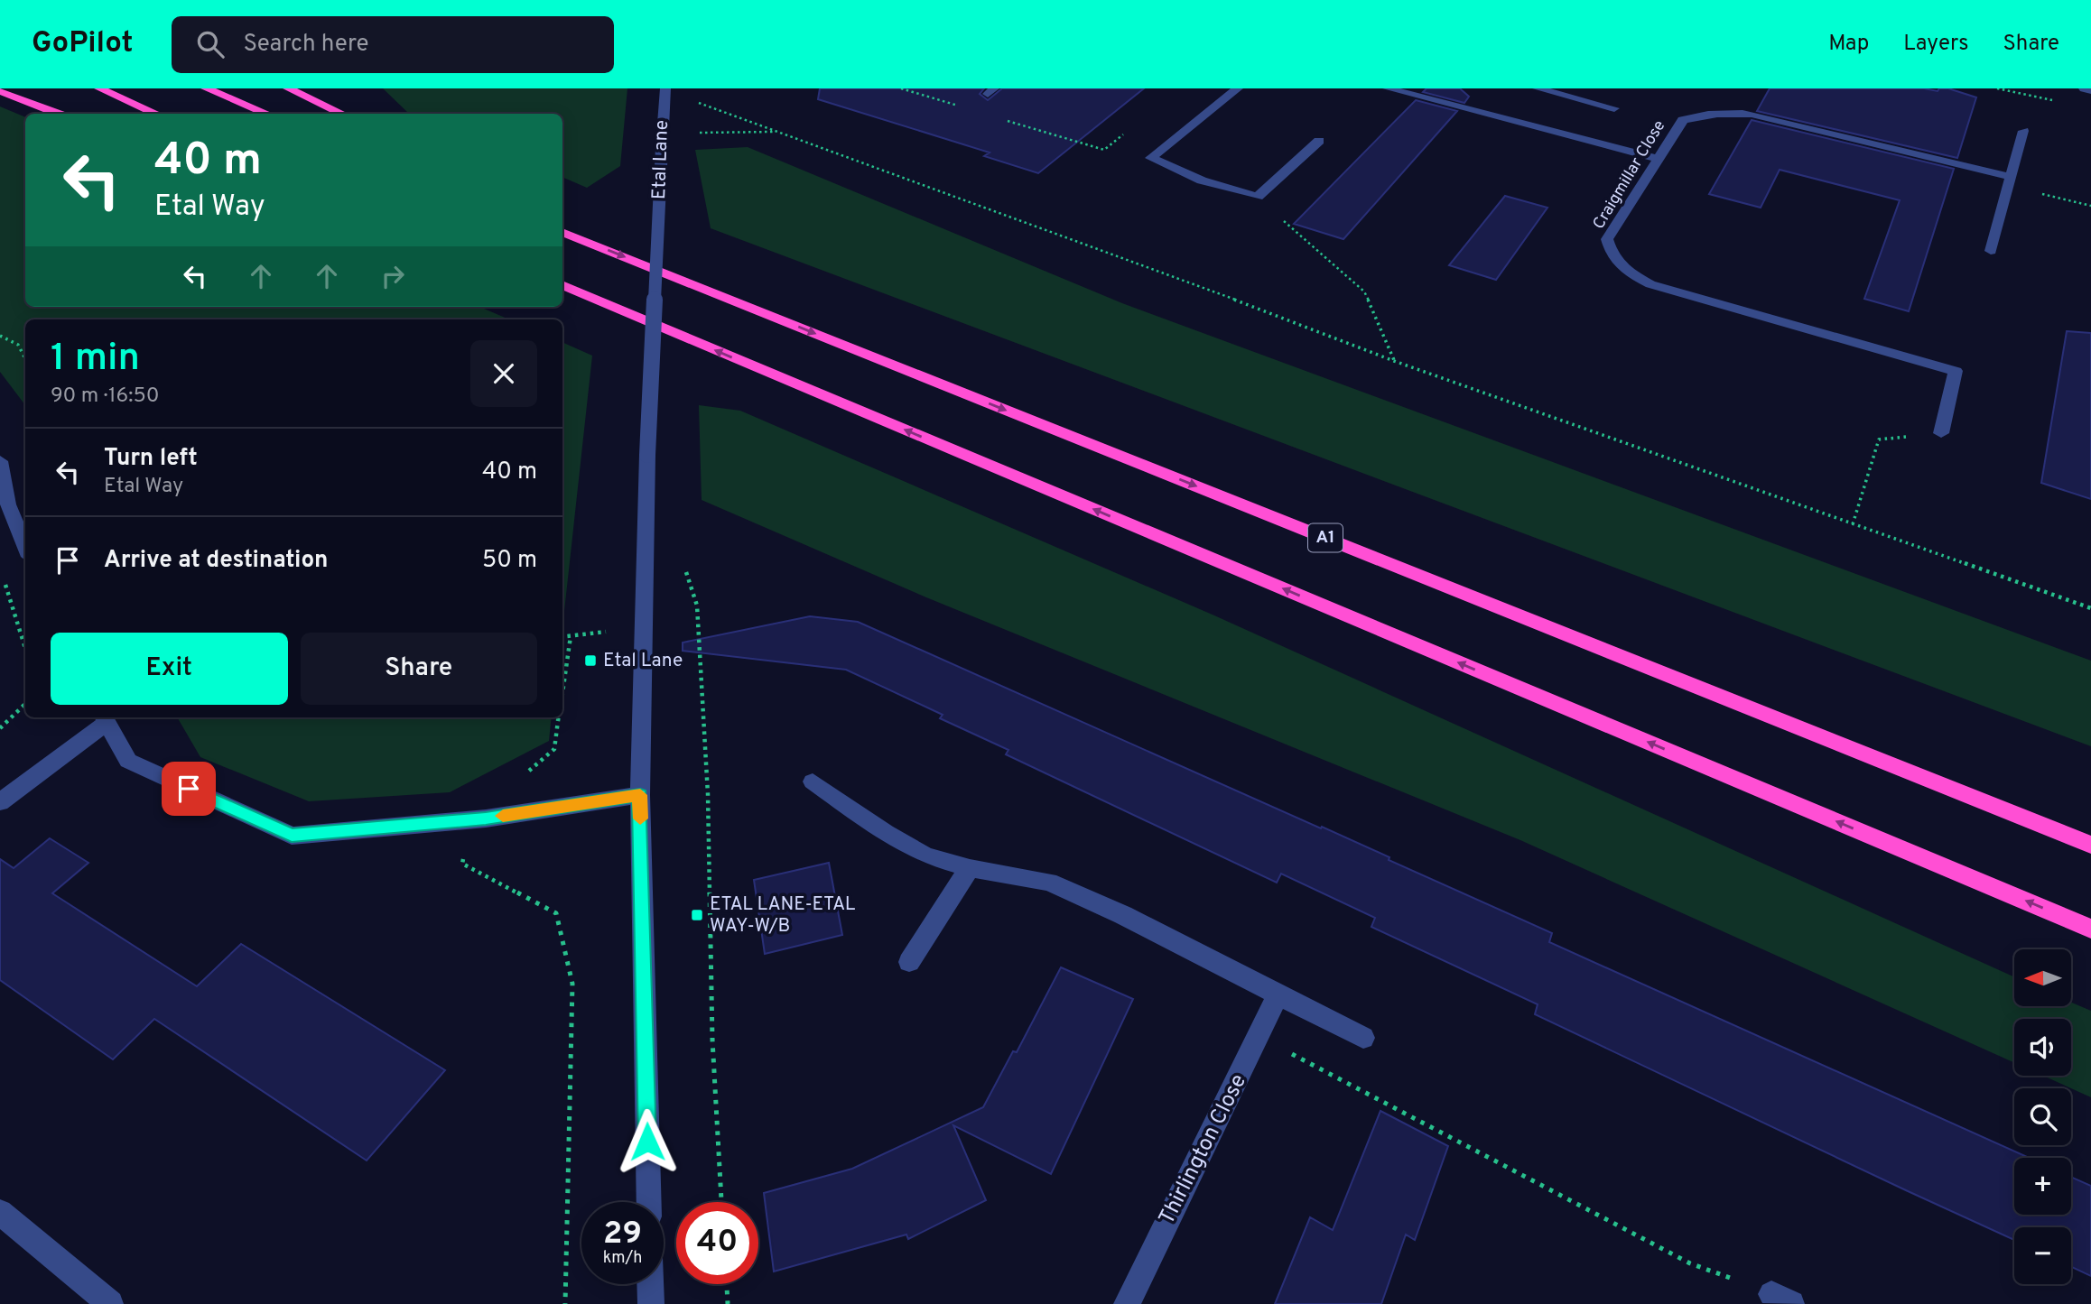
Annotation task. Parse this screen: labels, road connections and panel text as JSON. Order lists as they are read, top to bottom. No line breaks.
{"streets":{"highway":["A1"],"street":["Etal Lane","Craigmillar Close","Thirlington Close"]},"places":{"transit":["Etal Lane","ETAL LANE-ETAL WAY-W/B"]},"north":"left","page":{"header":"GoPilot","search":"Search here","nav":["Map","Layers","Share"],"turn":["40 m","Etal Way"],"heading":["1 min","90 m · 16:50"],"list":[{"name":"Turn left","note":"Etal Way","value":"40 m"},{"name":"Arrive at destination","value":"50 m"}],"buttons":["Exit","Share"],"map_buttons":["+","−"],"speed":"29 km/h","limit":"40"}}
